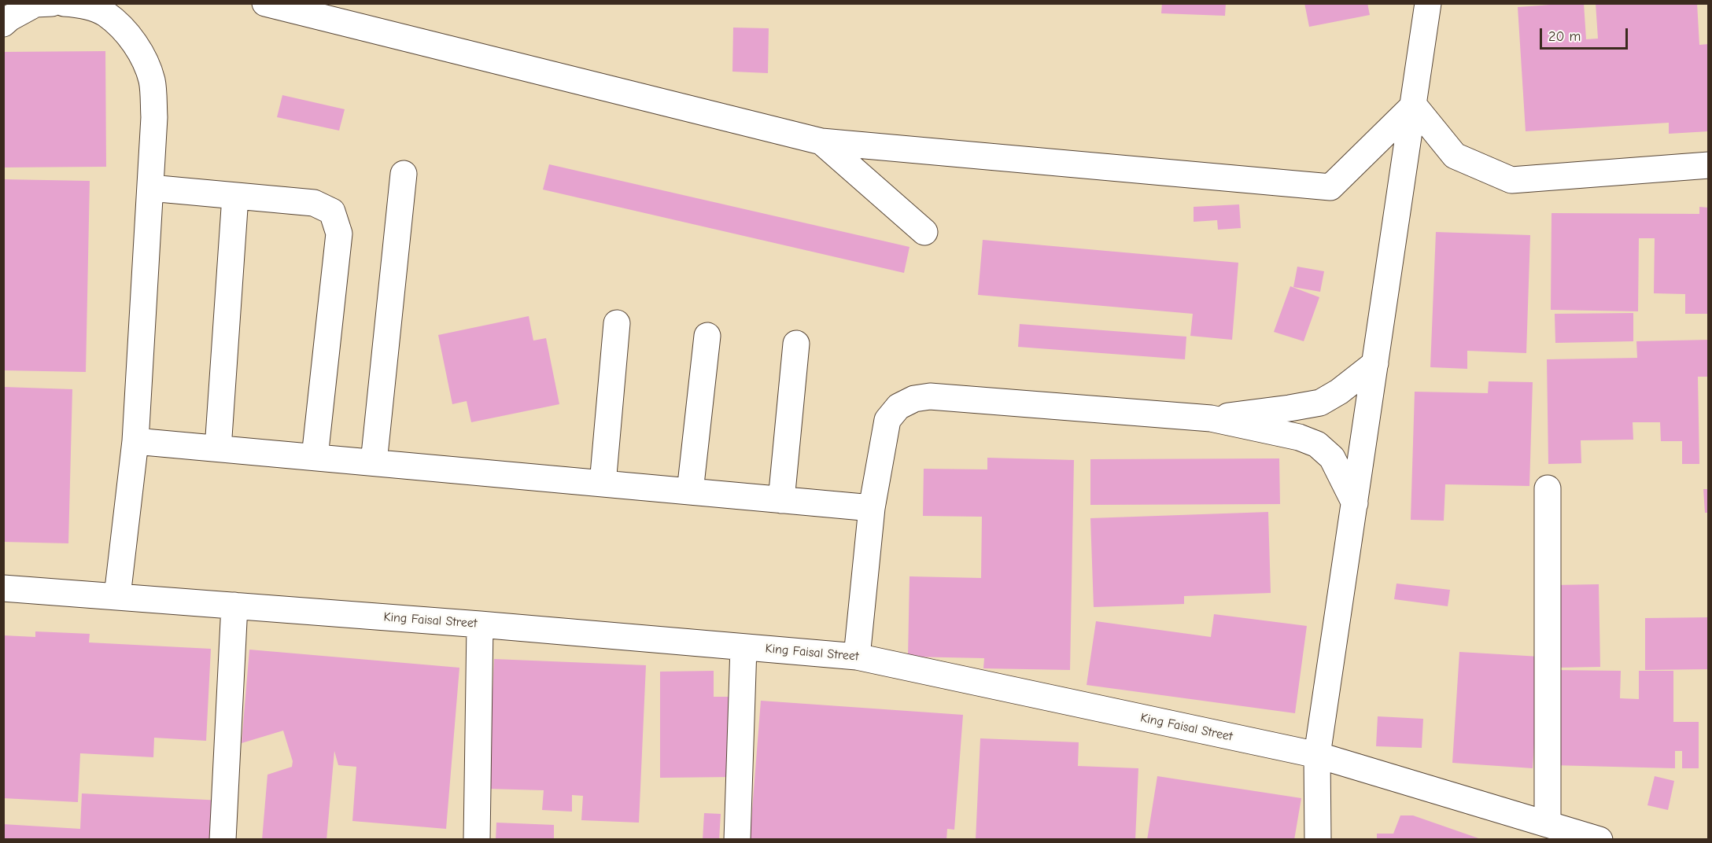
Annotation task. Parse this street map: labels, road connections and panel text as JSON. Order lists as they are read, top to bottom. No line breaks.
{"streets":{"street":["King Faisal Street"]},"scale_bar":"20 m"}
